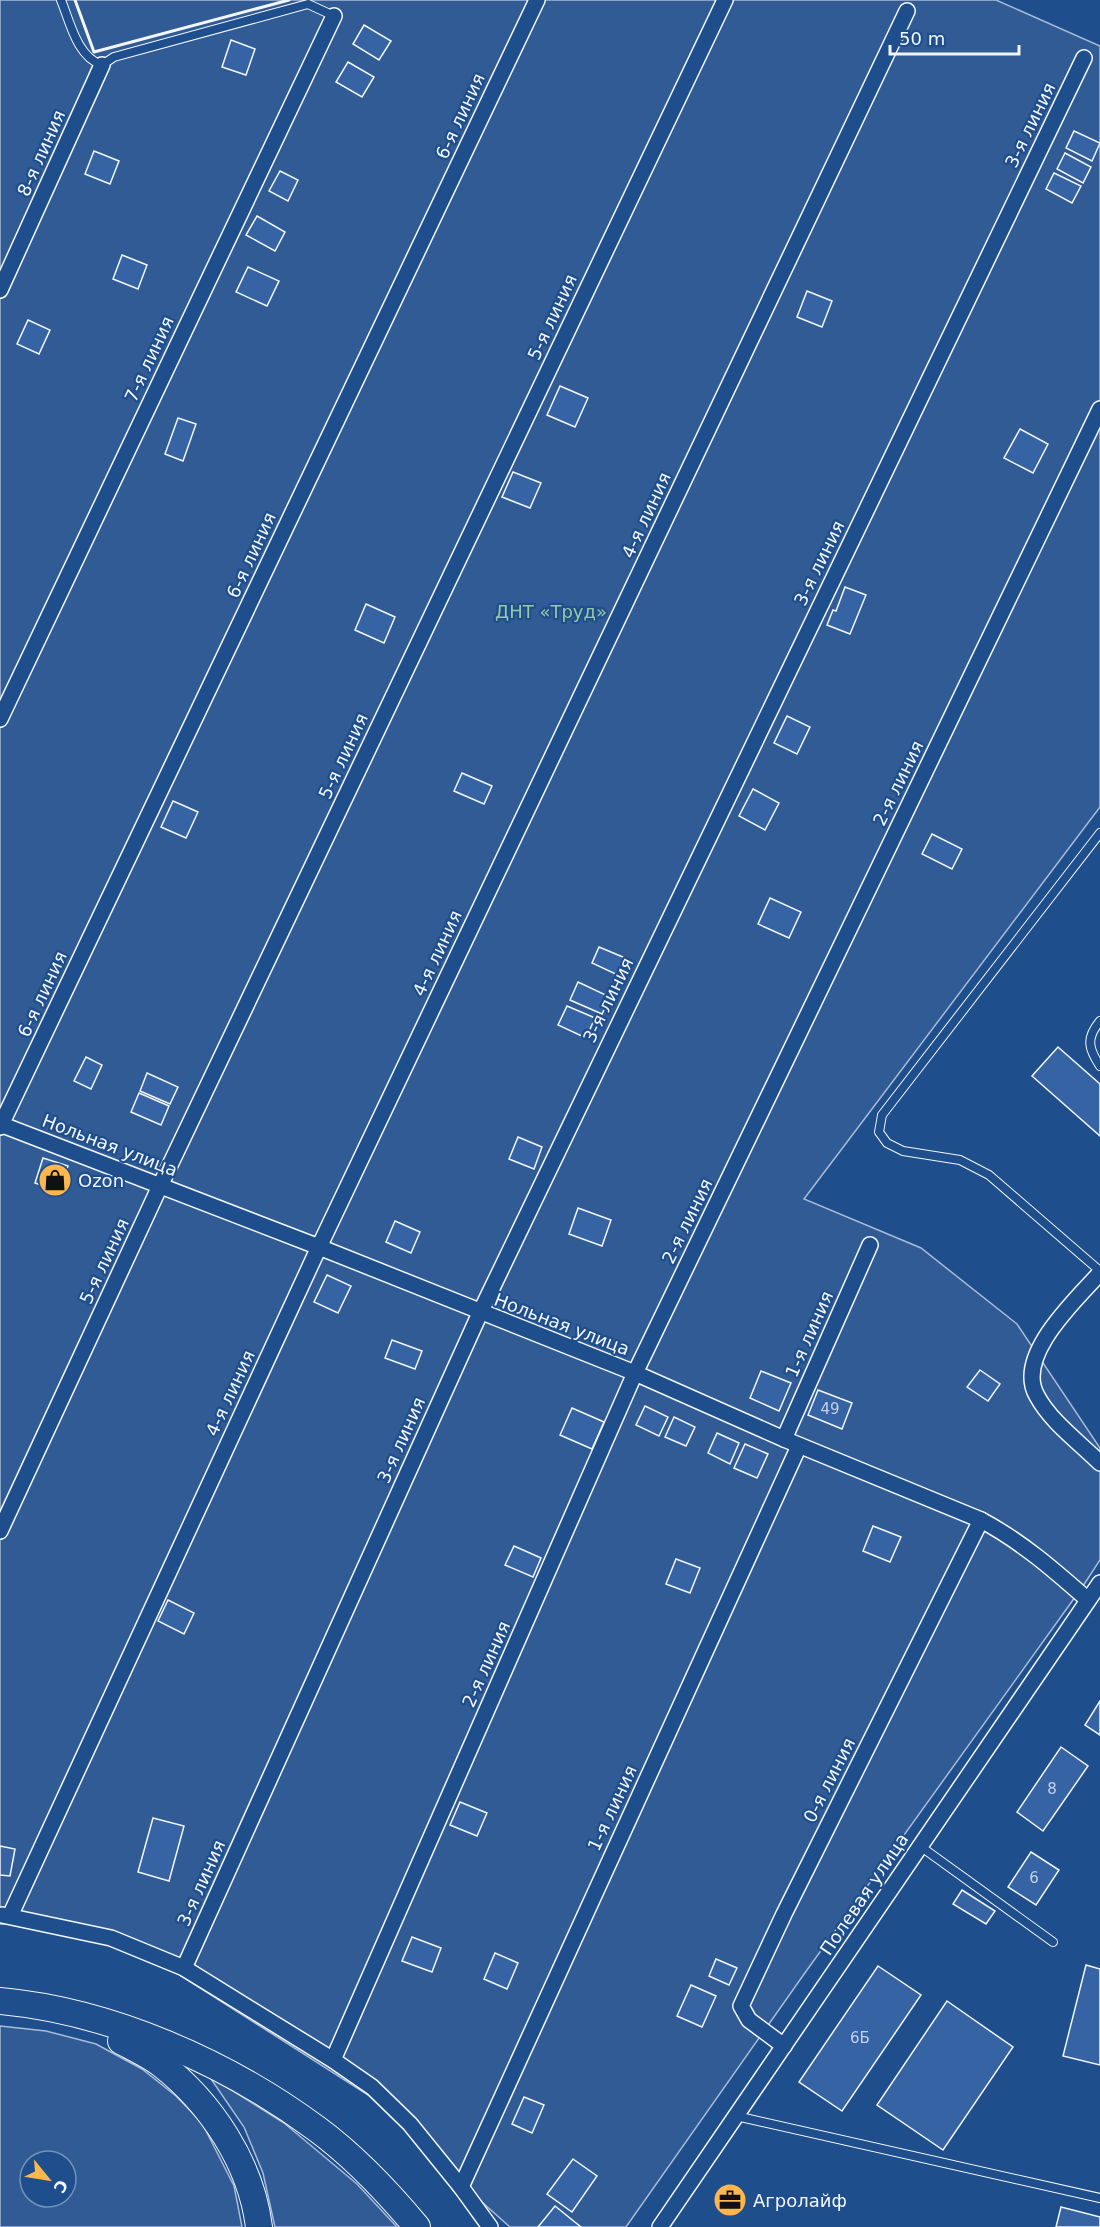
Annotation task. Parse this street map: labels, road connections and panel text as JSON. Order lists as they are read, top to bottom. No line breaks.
{"streets":{"street":["6-я линия","3-я линия","8-я линия","5-я линия","7-я линия","4-я линия","2-я линия","Нольная улица","1-я линия","0-я линия","Полевая улица"]},"crossings":[["6-я линия","Нольная улица"],["3-я линия","Нольная улица"],["5-я линия","Нольная улица"],["4-я линия","Нольная улица"],["2-я линия","Нольная улица"],["Нольная улица","1-я линия"],["Нольная улица","0-я линия"],["Нольная улица","Полевая улица"],["0-я линия","Полевая улица"]],"parks":["ДНТ «Труд»"],"places":{"shop":["Ozon"],"office":["Агролайф"]},"house_numbers":["49","8","6","6Б"],"scale_bar":"50 m","north":"bottom right"}
